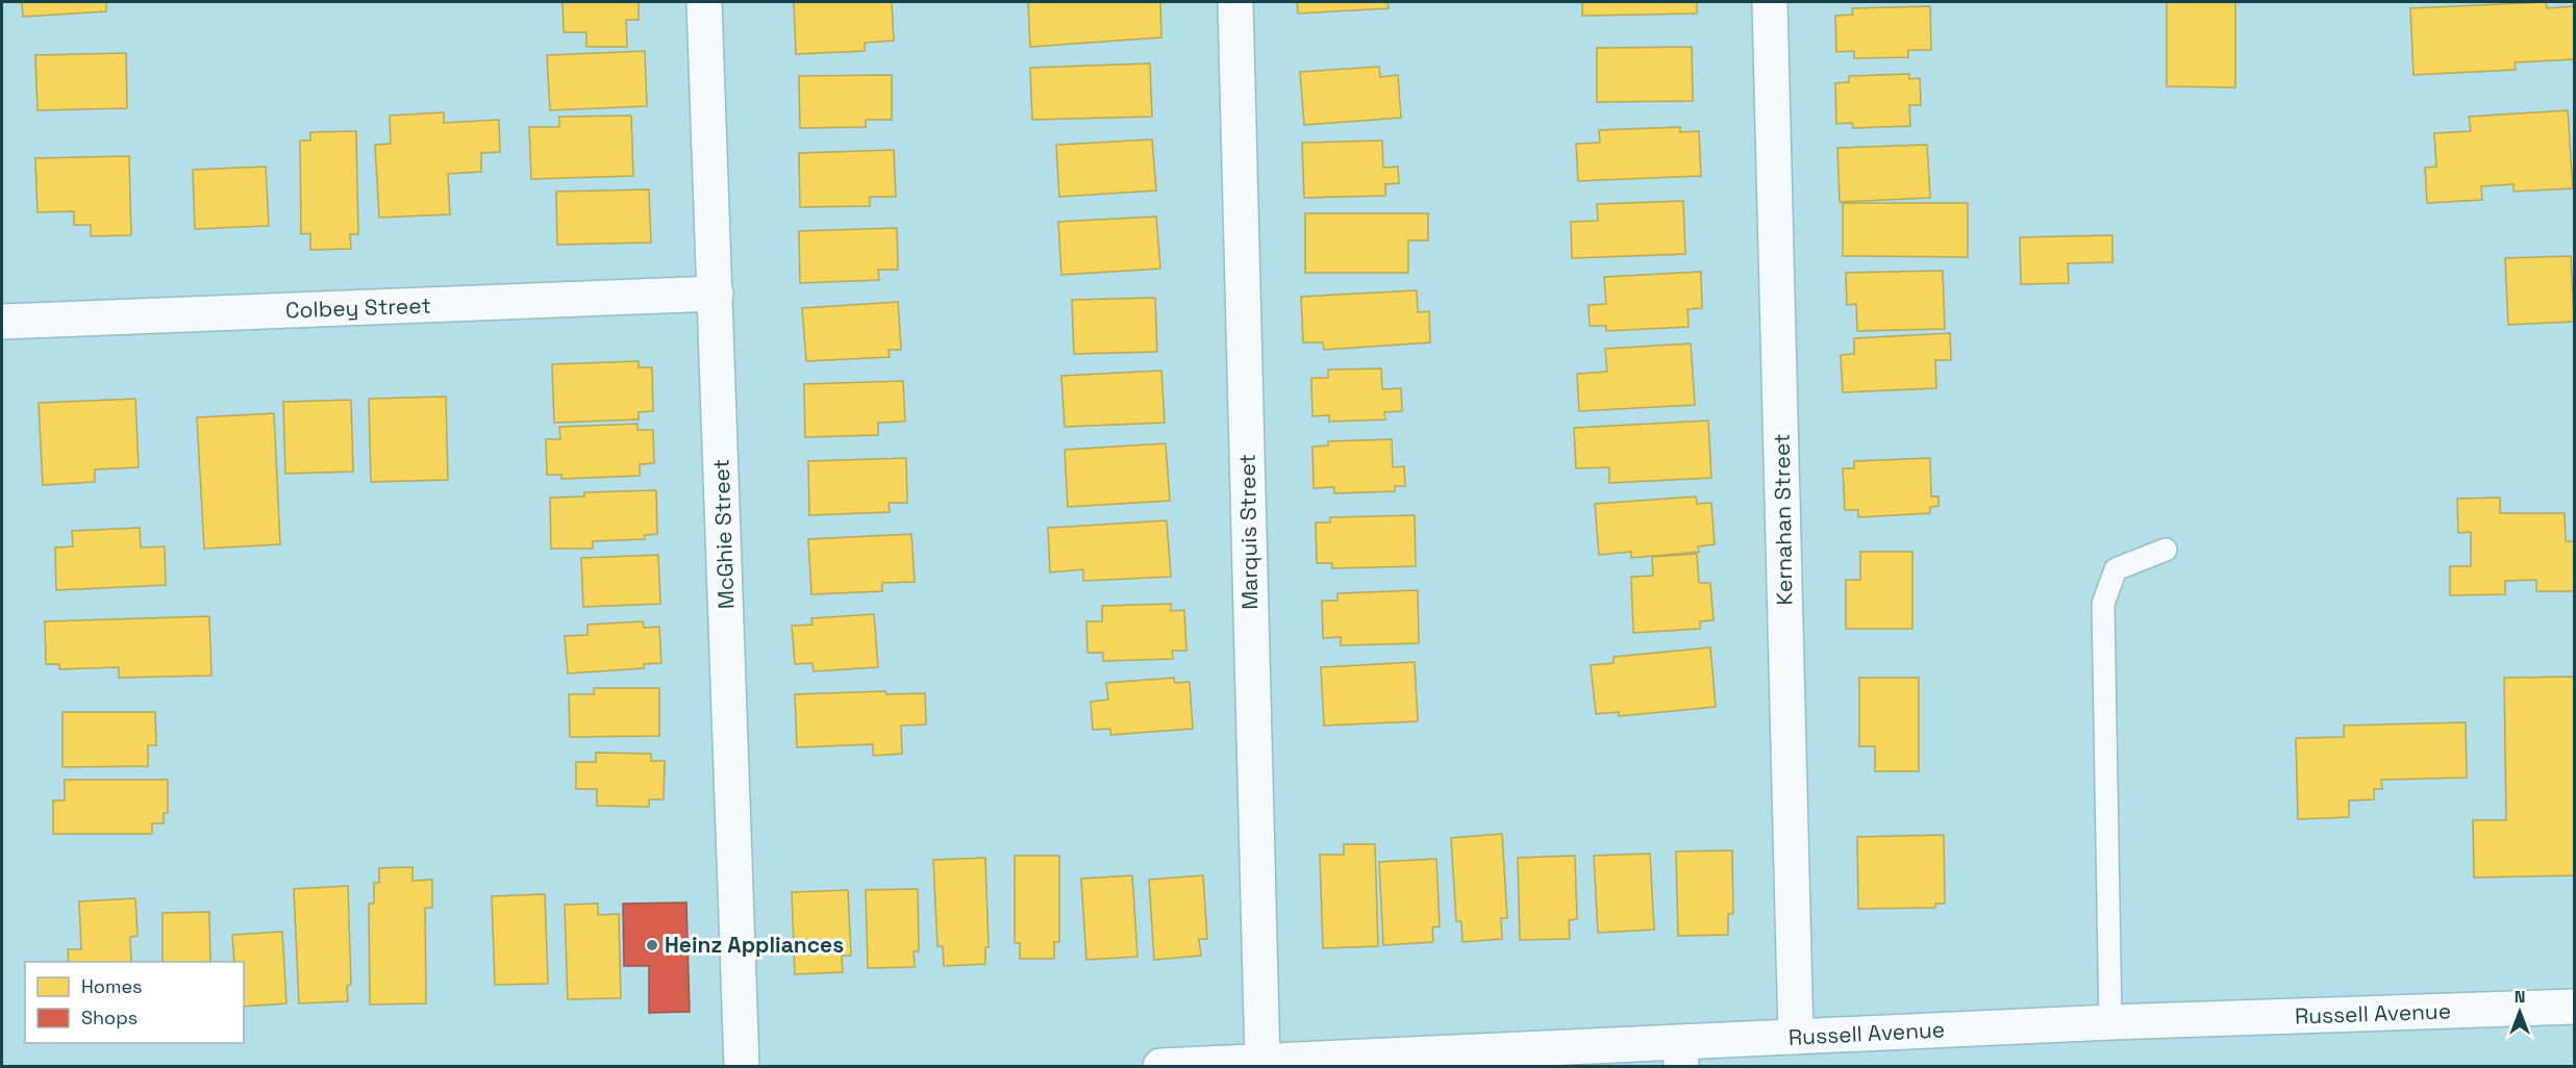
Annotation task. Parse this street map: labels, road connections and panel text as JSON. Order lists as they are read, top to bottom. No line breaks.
{"streets":{"street":["Colbey Street","Kernahan Street","Marquis Street","McGhie Street","Russell Avenue"]},"crossings":[["Colbey Street","McGhie Street"],["Kernahan Street","Russell Avenue"],["Marquis Street","Russell Avenue"]],"places":["Heinz Appliances"],"legend":["Homes","Shops"],"north":"top"}
